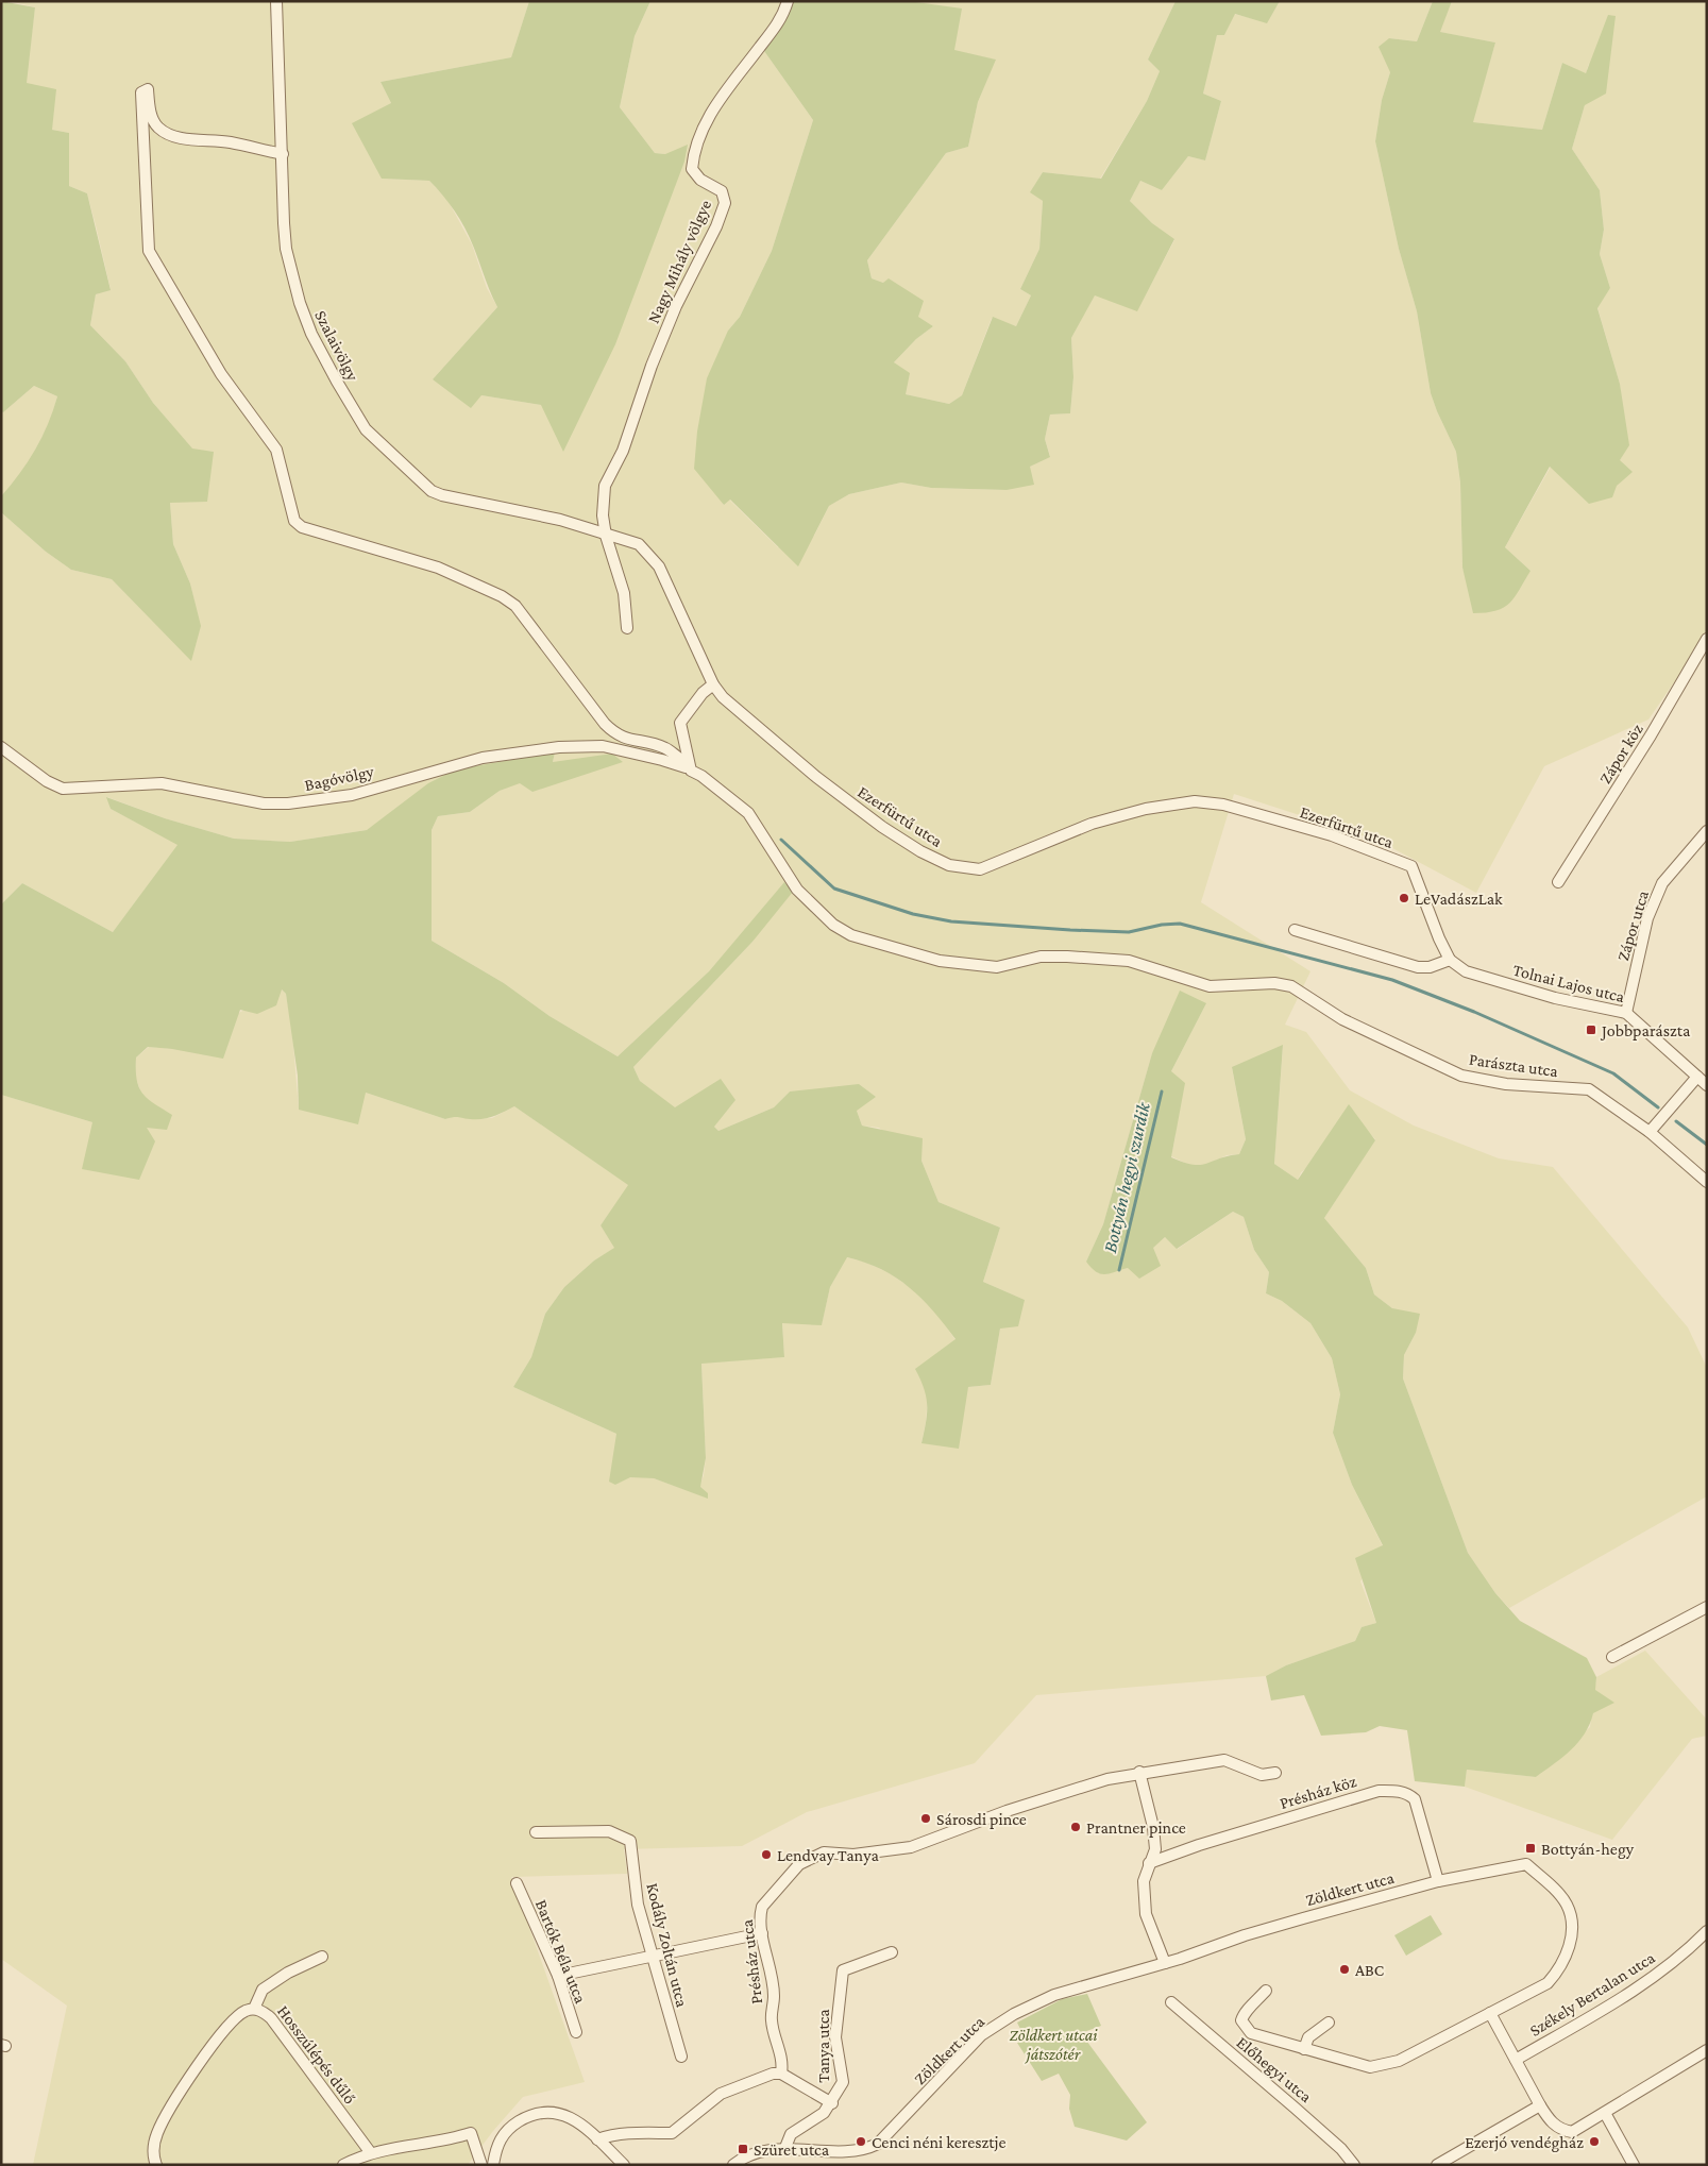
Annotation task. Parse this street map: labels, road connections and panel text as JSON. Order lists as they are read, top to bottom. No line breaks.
{"streets":{"street":["Nagy Mihály völgye","Szalaivölgy","Zápor köz","Bagóvölgy","Ezerfürtű utca","Zápor utca","Tolnai Lajos utca","Parászta utca","Présház köz","Zöldkert utca","Kodály Zoltán utca","Bartók Béla utca","Présház utca","Székely Bertalan utca","Tanya utca","Hosszúlépés dűlő","Előhegyi utca"]},"crossings":[["Nagy Mihály völgye","Szalaivölgy"],["Nagy Mihály völgye","Ezerfürtű utca"],["Szalaivölgy","Ezerfürtű utca"],["Bagóvölgy","Parászta utca"],["Ezerfürtű utca","Tolnai Lajos utca"],["Zápor utca","Tolnai Lajos utca"],["Présház köz","Zöldkert utca"],["Zöldkert utca","Tanya utca"]],"water":["Bottyán hegyi szurdik"],"parks":["Zöldkert utcai játszótér"],"places":{"other":["LeVadászLak","Sárosdi pince","Prantner pince","Lendvay Tanya","ABC","Cenci néni keresztje","Ezerjó vendégház"],"transit":["Jobbparászta","Bottyán-hegy","Szüret utca"]}}
